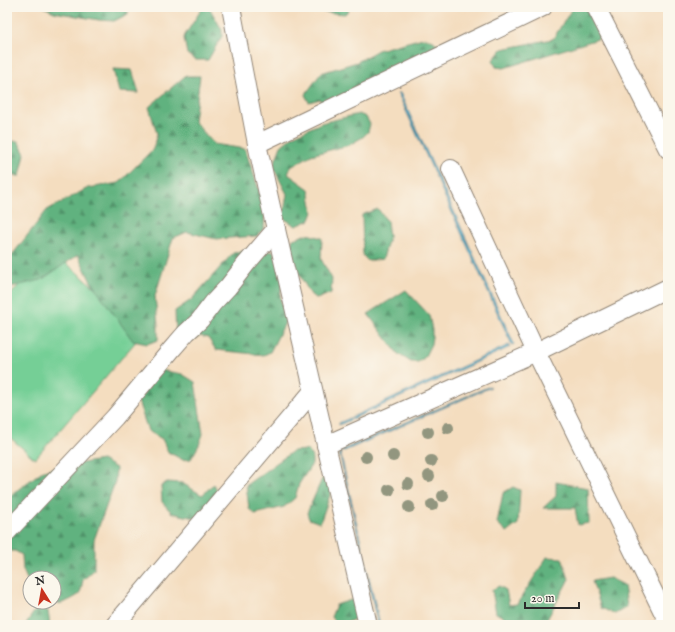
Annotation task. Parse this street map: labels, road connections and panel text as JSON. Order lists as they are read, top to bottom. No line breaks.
{"scale_bar":"20 m","north":"top"}
